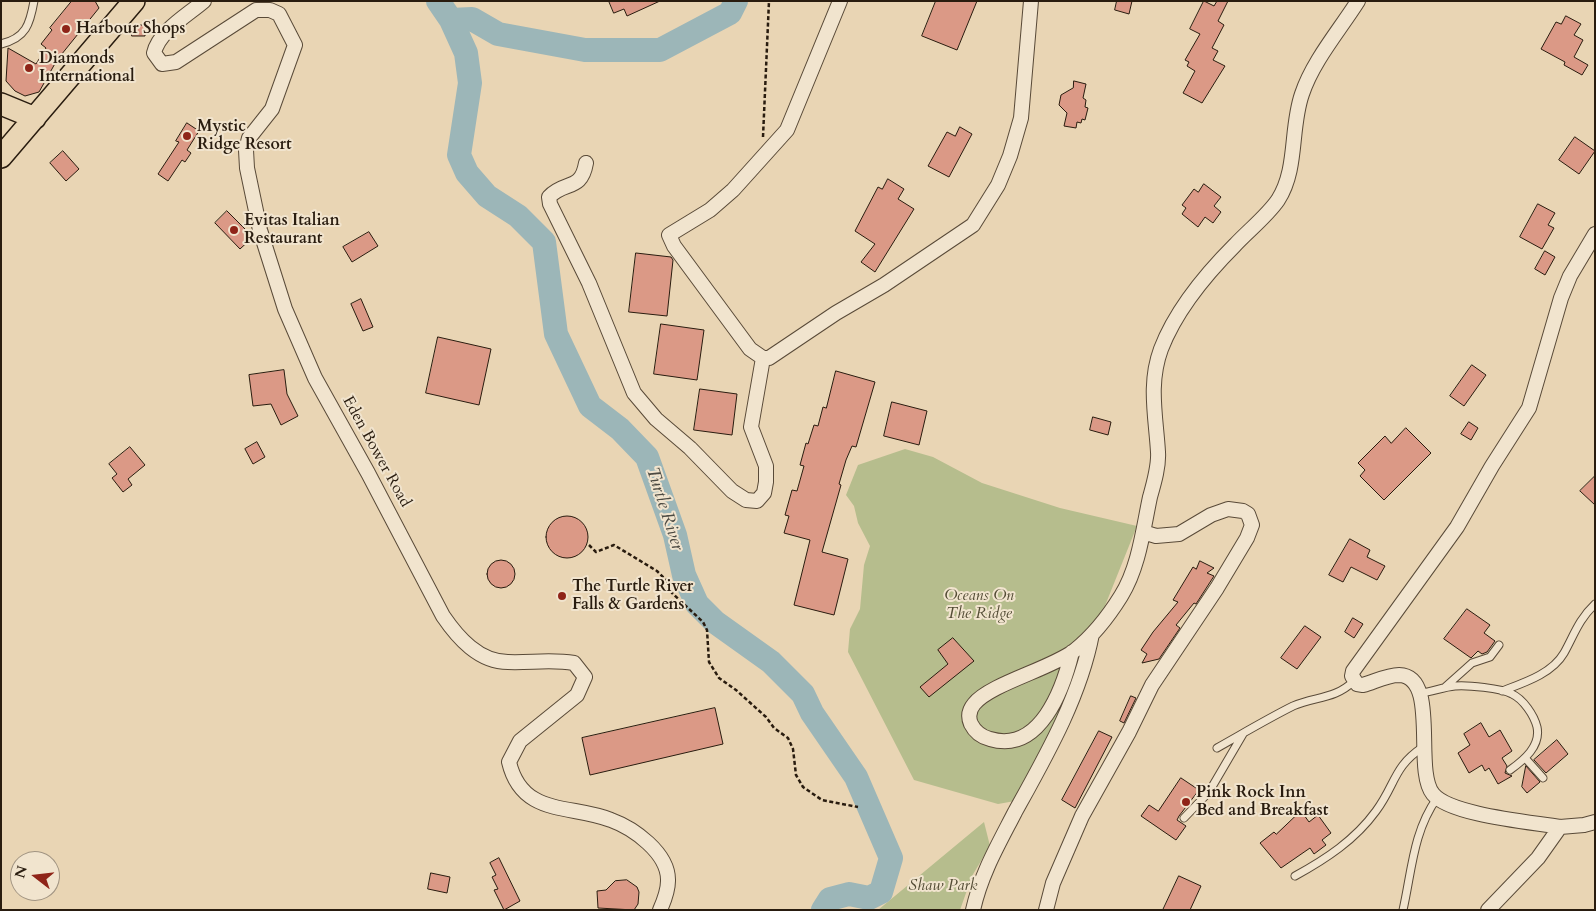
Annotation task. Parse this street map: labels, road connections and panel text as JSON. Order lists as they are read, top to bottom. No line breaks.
{"streets":{"street":["Eden Bower Road"]},"water":["Turtle River"],"parks":["Oceans On The Ridge","Shaw Park"],"places":["Harbour Shops","Diamonds International","Mystic Ridge Resort","Evitas Italian Restaurant","The Turtle River Falls & Gardens","Pink Rock Inn Bed and Breakfast"],"north":"left"}
